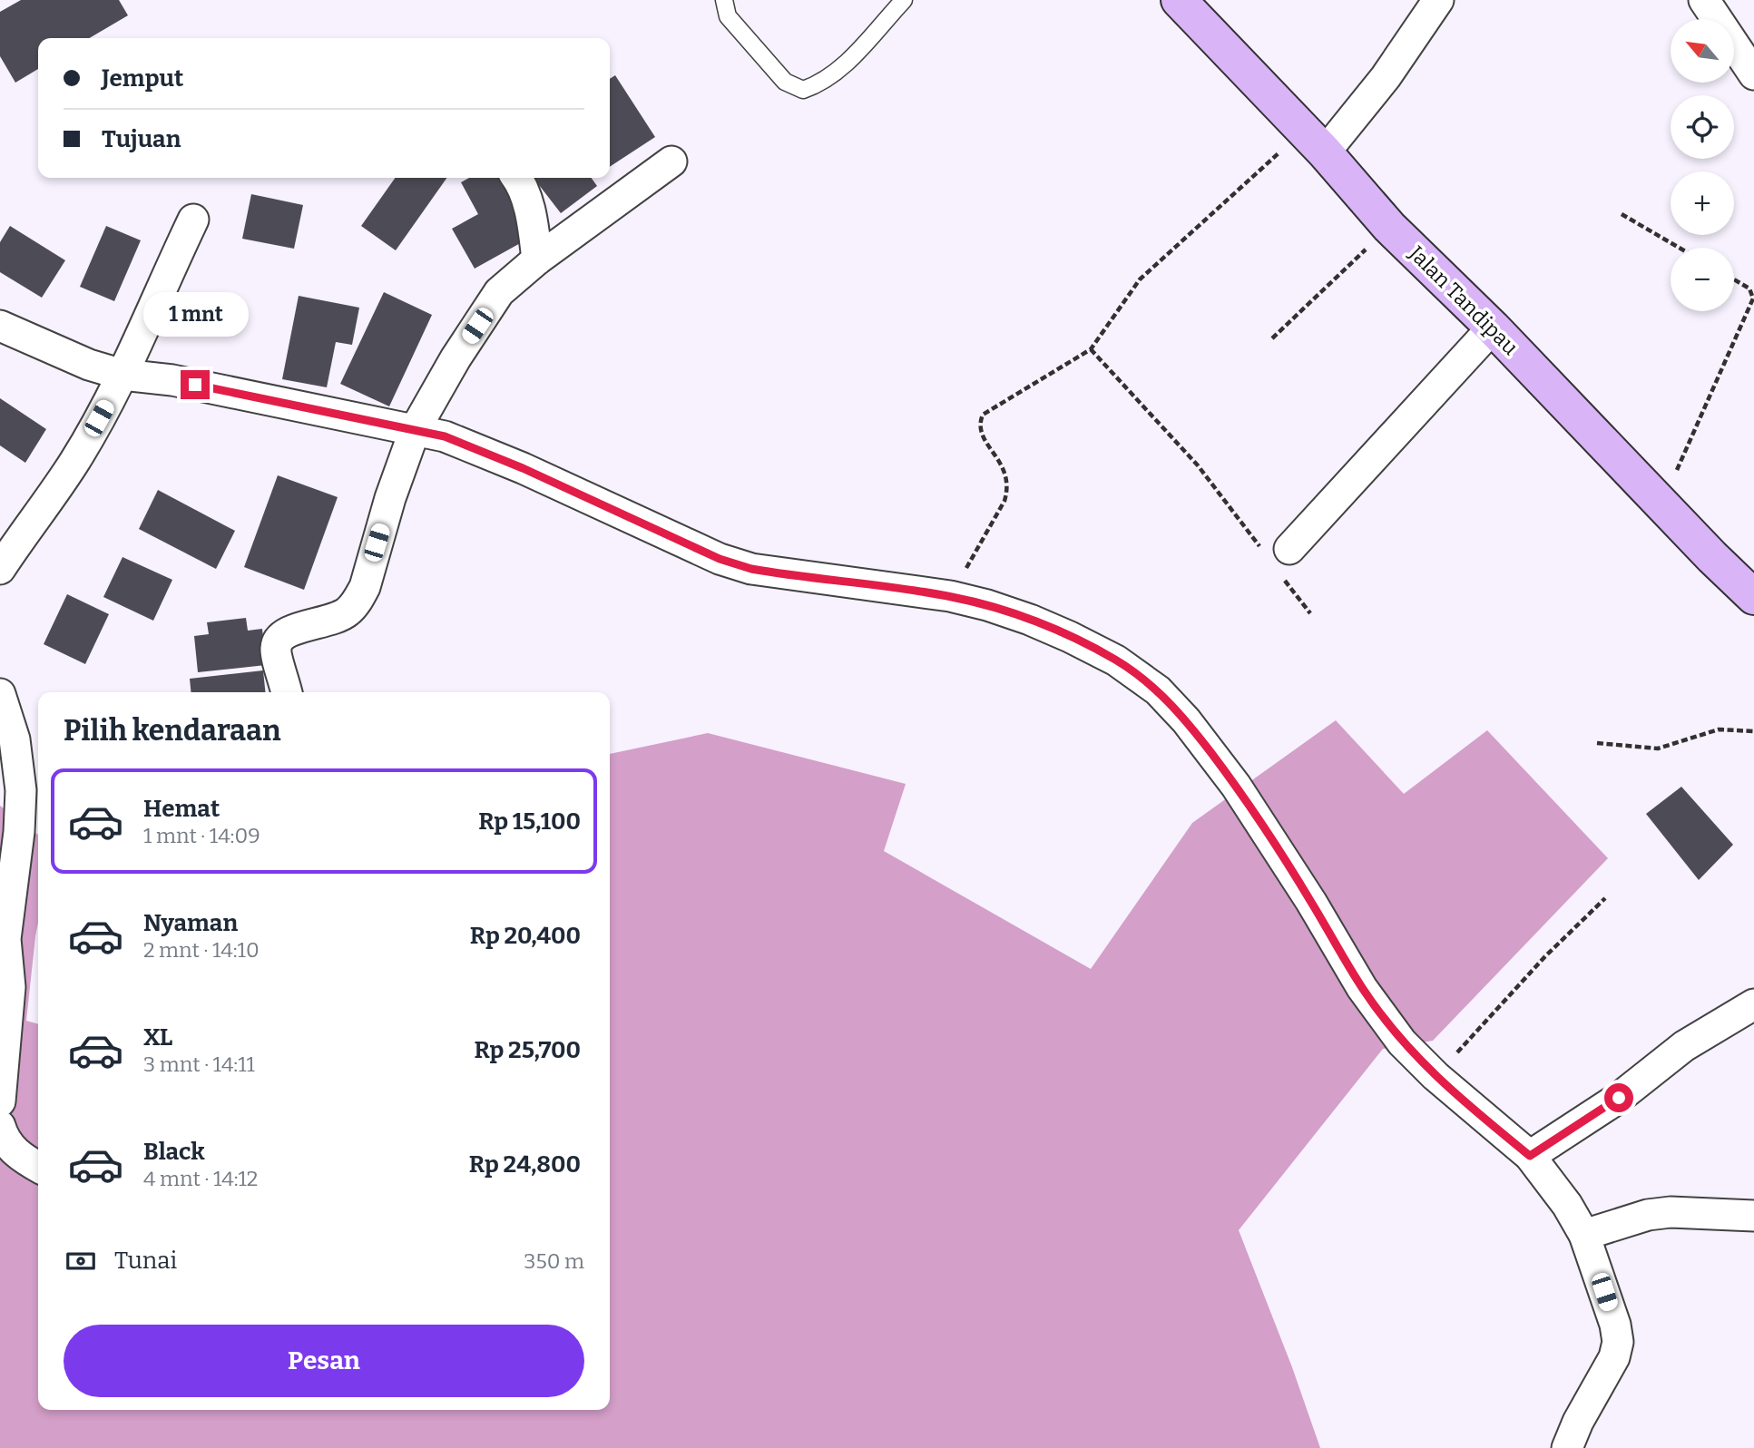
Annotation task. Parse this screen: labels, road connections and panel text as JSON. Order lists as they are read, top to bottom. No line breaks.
{"streets":{"street":["Jalan Tandipau"]},"north":"top left","page":{"map_buttons":["+","−"],"banner":["Jemput","Tujuan"],"bubble":"1 mnt","heading":"Pilih kendaraan","list":[{"name":"Hemat","note":"1 mnt · 14:09","value":"Rp 15,100"},{"name":"Nyaman","note":"2 mnt · 14:10","value":"Rp 20,400"},{"name":"XL","note":"3 mnt · 14:11","value":"Rp 25,700"},{"name":"Black","note":"4 mnt · 14:12","value":"Rp 24,800"}],"pay":["Tunai","350 m"],"buttons":"Pesan"}}
